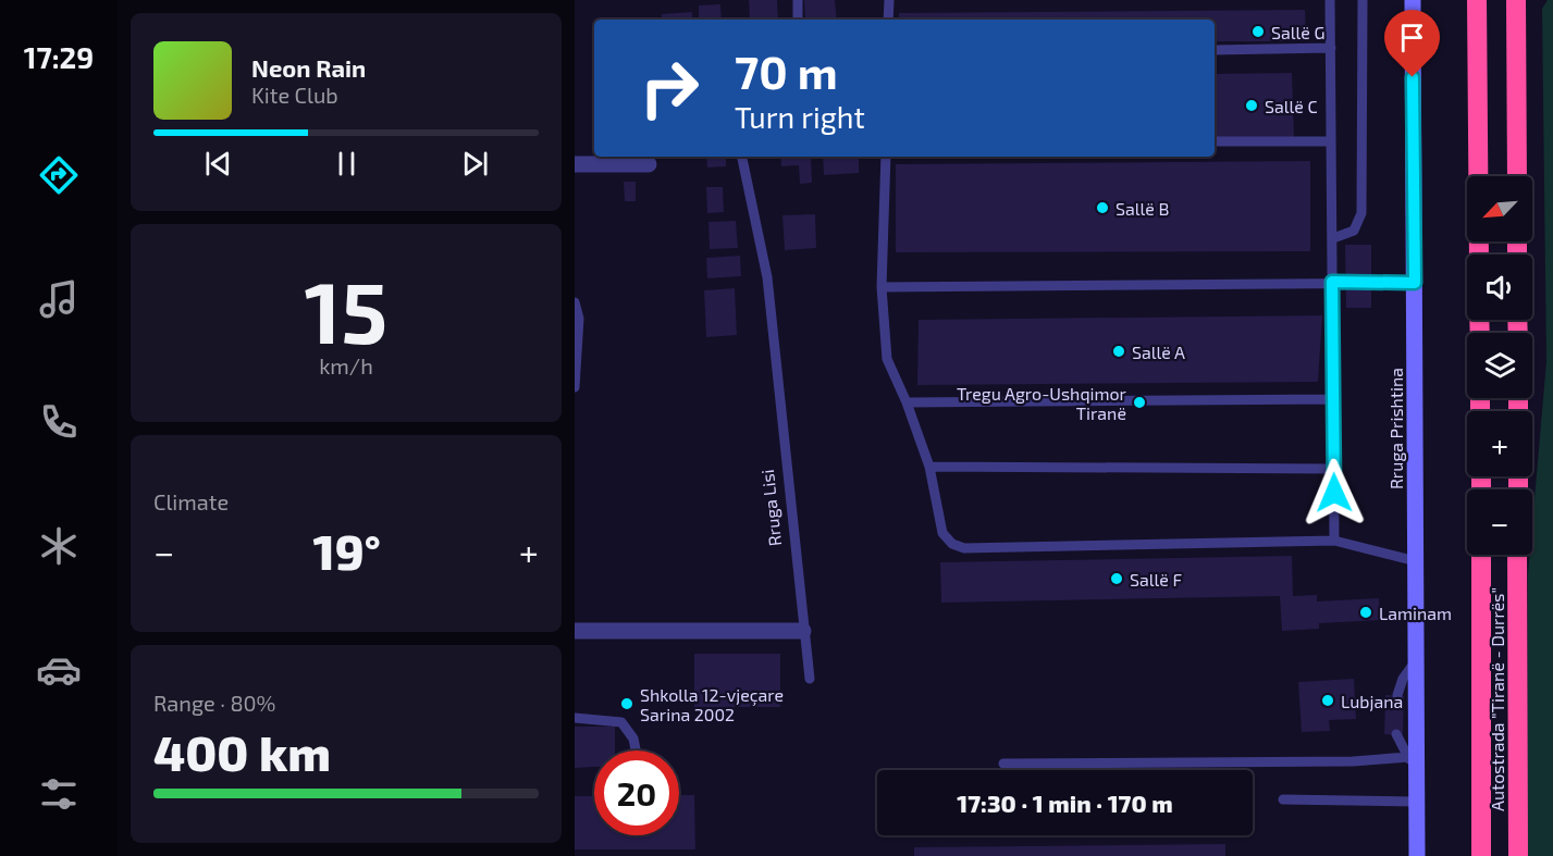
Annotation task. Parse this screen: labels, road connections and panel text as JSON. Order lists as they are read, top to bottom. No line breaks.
{"streets":{"highway":["Autostrada \"Tiranë - Durrës\""],"main road":["Rruga Prishtina"],"lane":["Rruga Lisi"]},"places":["Sallë G","Sallë C","Sallë B","Sallë A","Tregu Agro-Ushqimor Tiranë","Sallë F","Laminam","Lubjana","Shkolla 12-vjeçare Sarina 2002"],"north":"bottom left","page":{"tabs":"17:29","turn":["70 m","Turn right"],"song":["Neon Rain","Kite Club"],"map_buttons":["+","−"],"tile":[["15","km/h"],"Climate",["Range · 80%","400 km"]],"heat":["−","19°","+"],"limit":"20","trip":"17:30 · 1 min · 170 m"}}
